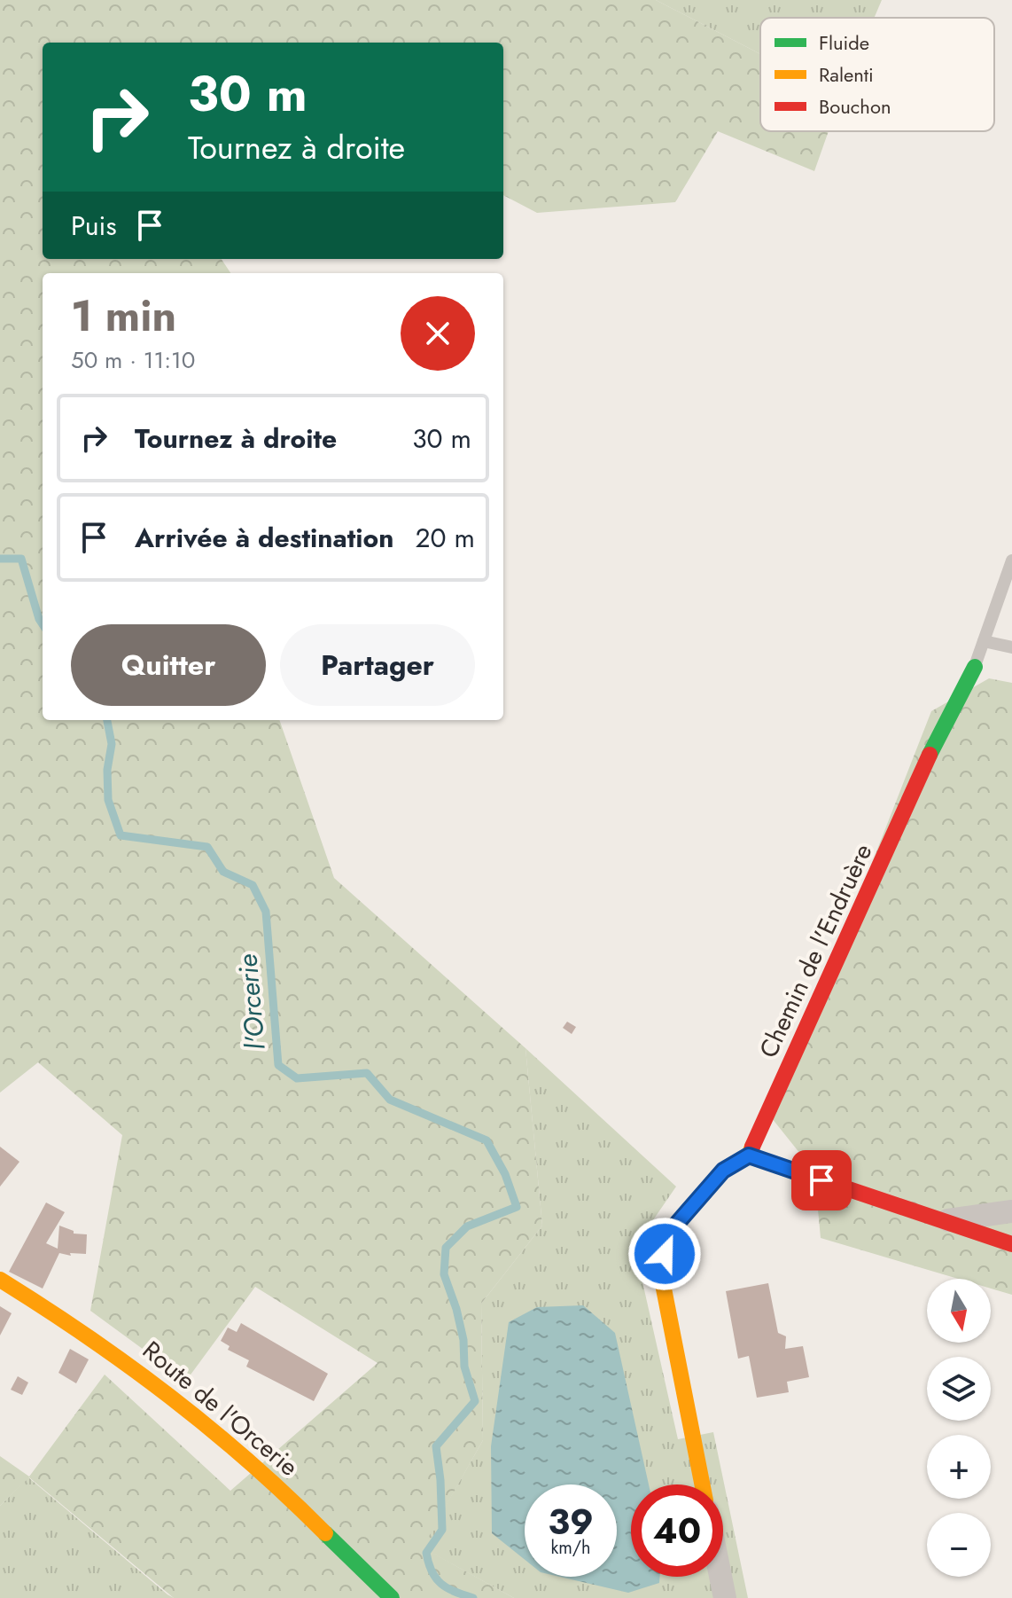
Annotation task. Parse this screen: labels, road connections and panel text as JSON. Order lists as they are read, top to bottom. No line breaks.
{"streets":{"street":["Chemin de l'Endruère","Route de l'Orcerie"]},"water":["l'Orcerie"],"legend":["Fluide","Ralenti","Bouchon"],"north":"bottom","page":{"turn":["30 m","Tournez à droite"],"then":"Puis","heading":["1 min","50 m · 11:10"],"list":[{"name":"Tournez à droite","value":"30 m"},{"name":"Arrivée à destination","value":"20 m"}],"buttons":["Quitter","Partager"],"map_buttons":["+","−"],"speed":"39 km/h","limit":"40"}}
